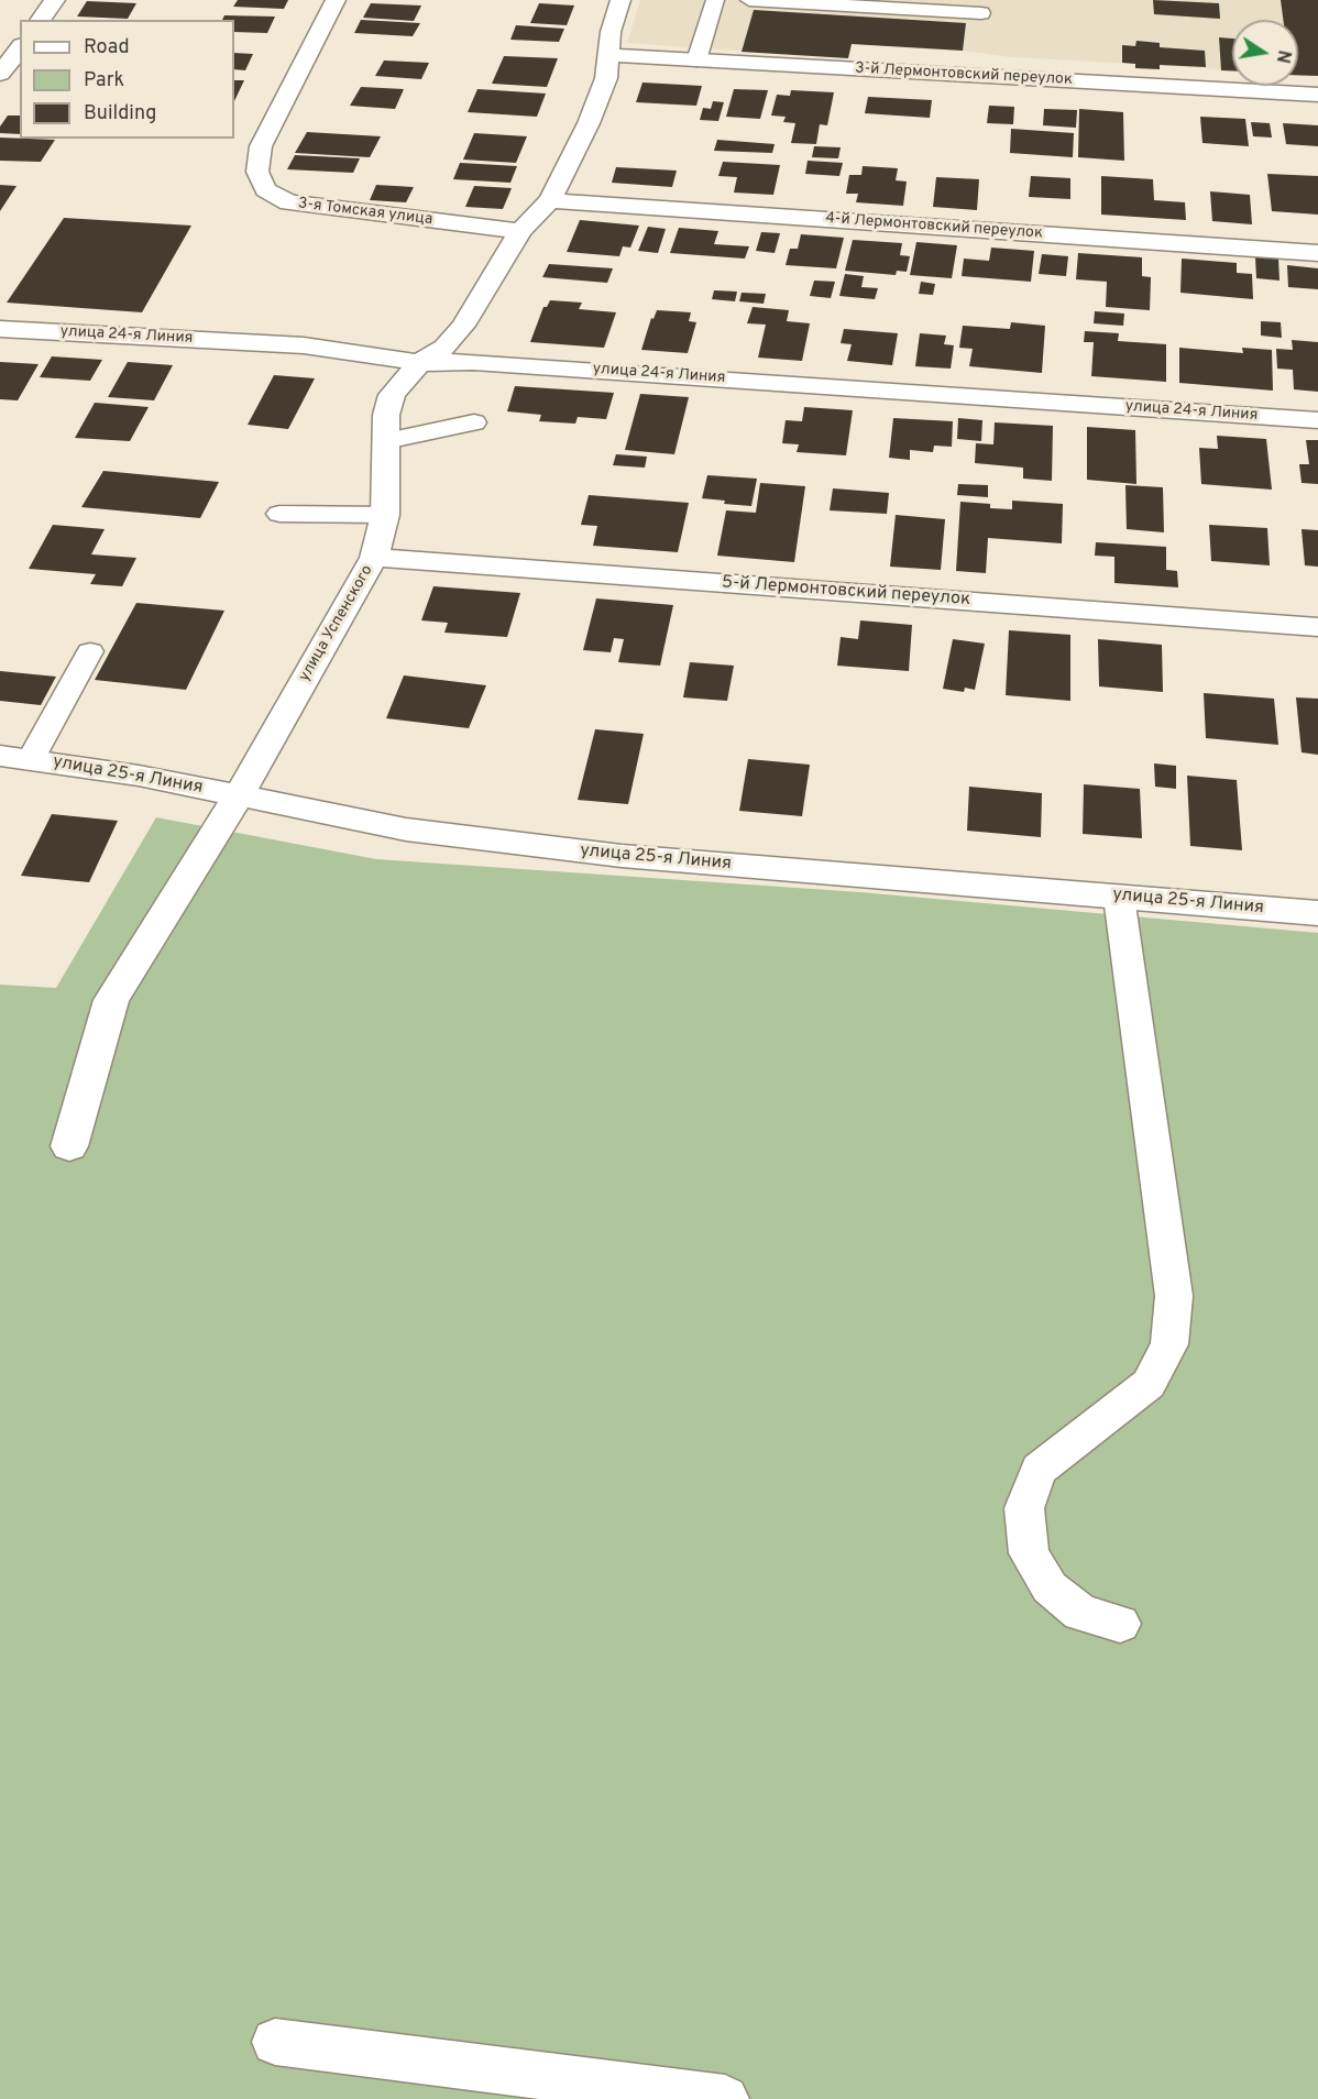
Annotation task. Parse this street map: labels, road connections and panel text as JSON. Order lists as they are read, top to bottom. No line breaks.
{"streets":{"street":["3-й Лермонтовский переулок","3-я Томская улица","4-й Лермонтовский переулок","улица 24-я Линия","5-й Лермонтовский переулок","улица Успенского","улица 25-я Линия"]},"crossings":[["3-й Лермонтовский переулок","улица Успенского"],["3-я Томская улица","улица Успенского"],["4-й Лермонтовский переулок","улица Успенского"],["улица 24-я Линия","улица Успенского"],["5-й Лермонтовский переулок","улица Успенского"],["улица Успенского","улица 25-я Линия"]],"legend":["Road","Park","Building"],"north":"right"}
